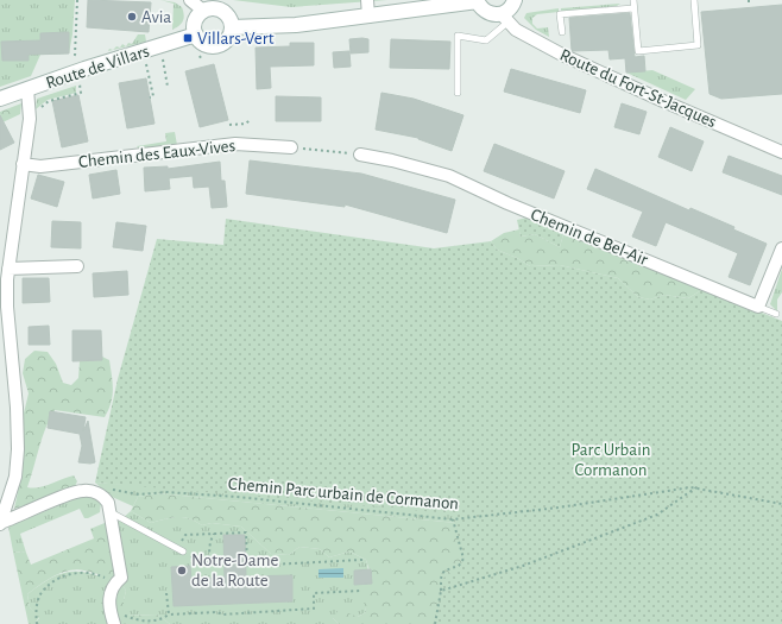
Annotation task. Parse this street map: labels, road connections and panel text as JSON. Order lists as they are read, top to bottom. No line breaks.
{"streets":{"main road":["Route de Villars"],"street":["Route du Fort-St-Jacques","Chemin des Eaux-Vives","Chemin de Bel-Air"],"path":["Chemin Parc urbain de Cormanon"]},"parks":["Parc Urbain Cormanon"],"places":{"other":["Avia","Notre-Dame de la Route"],"transit":["Villars-Vert"]}}
